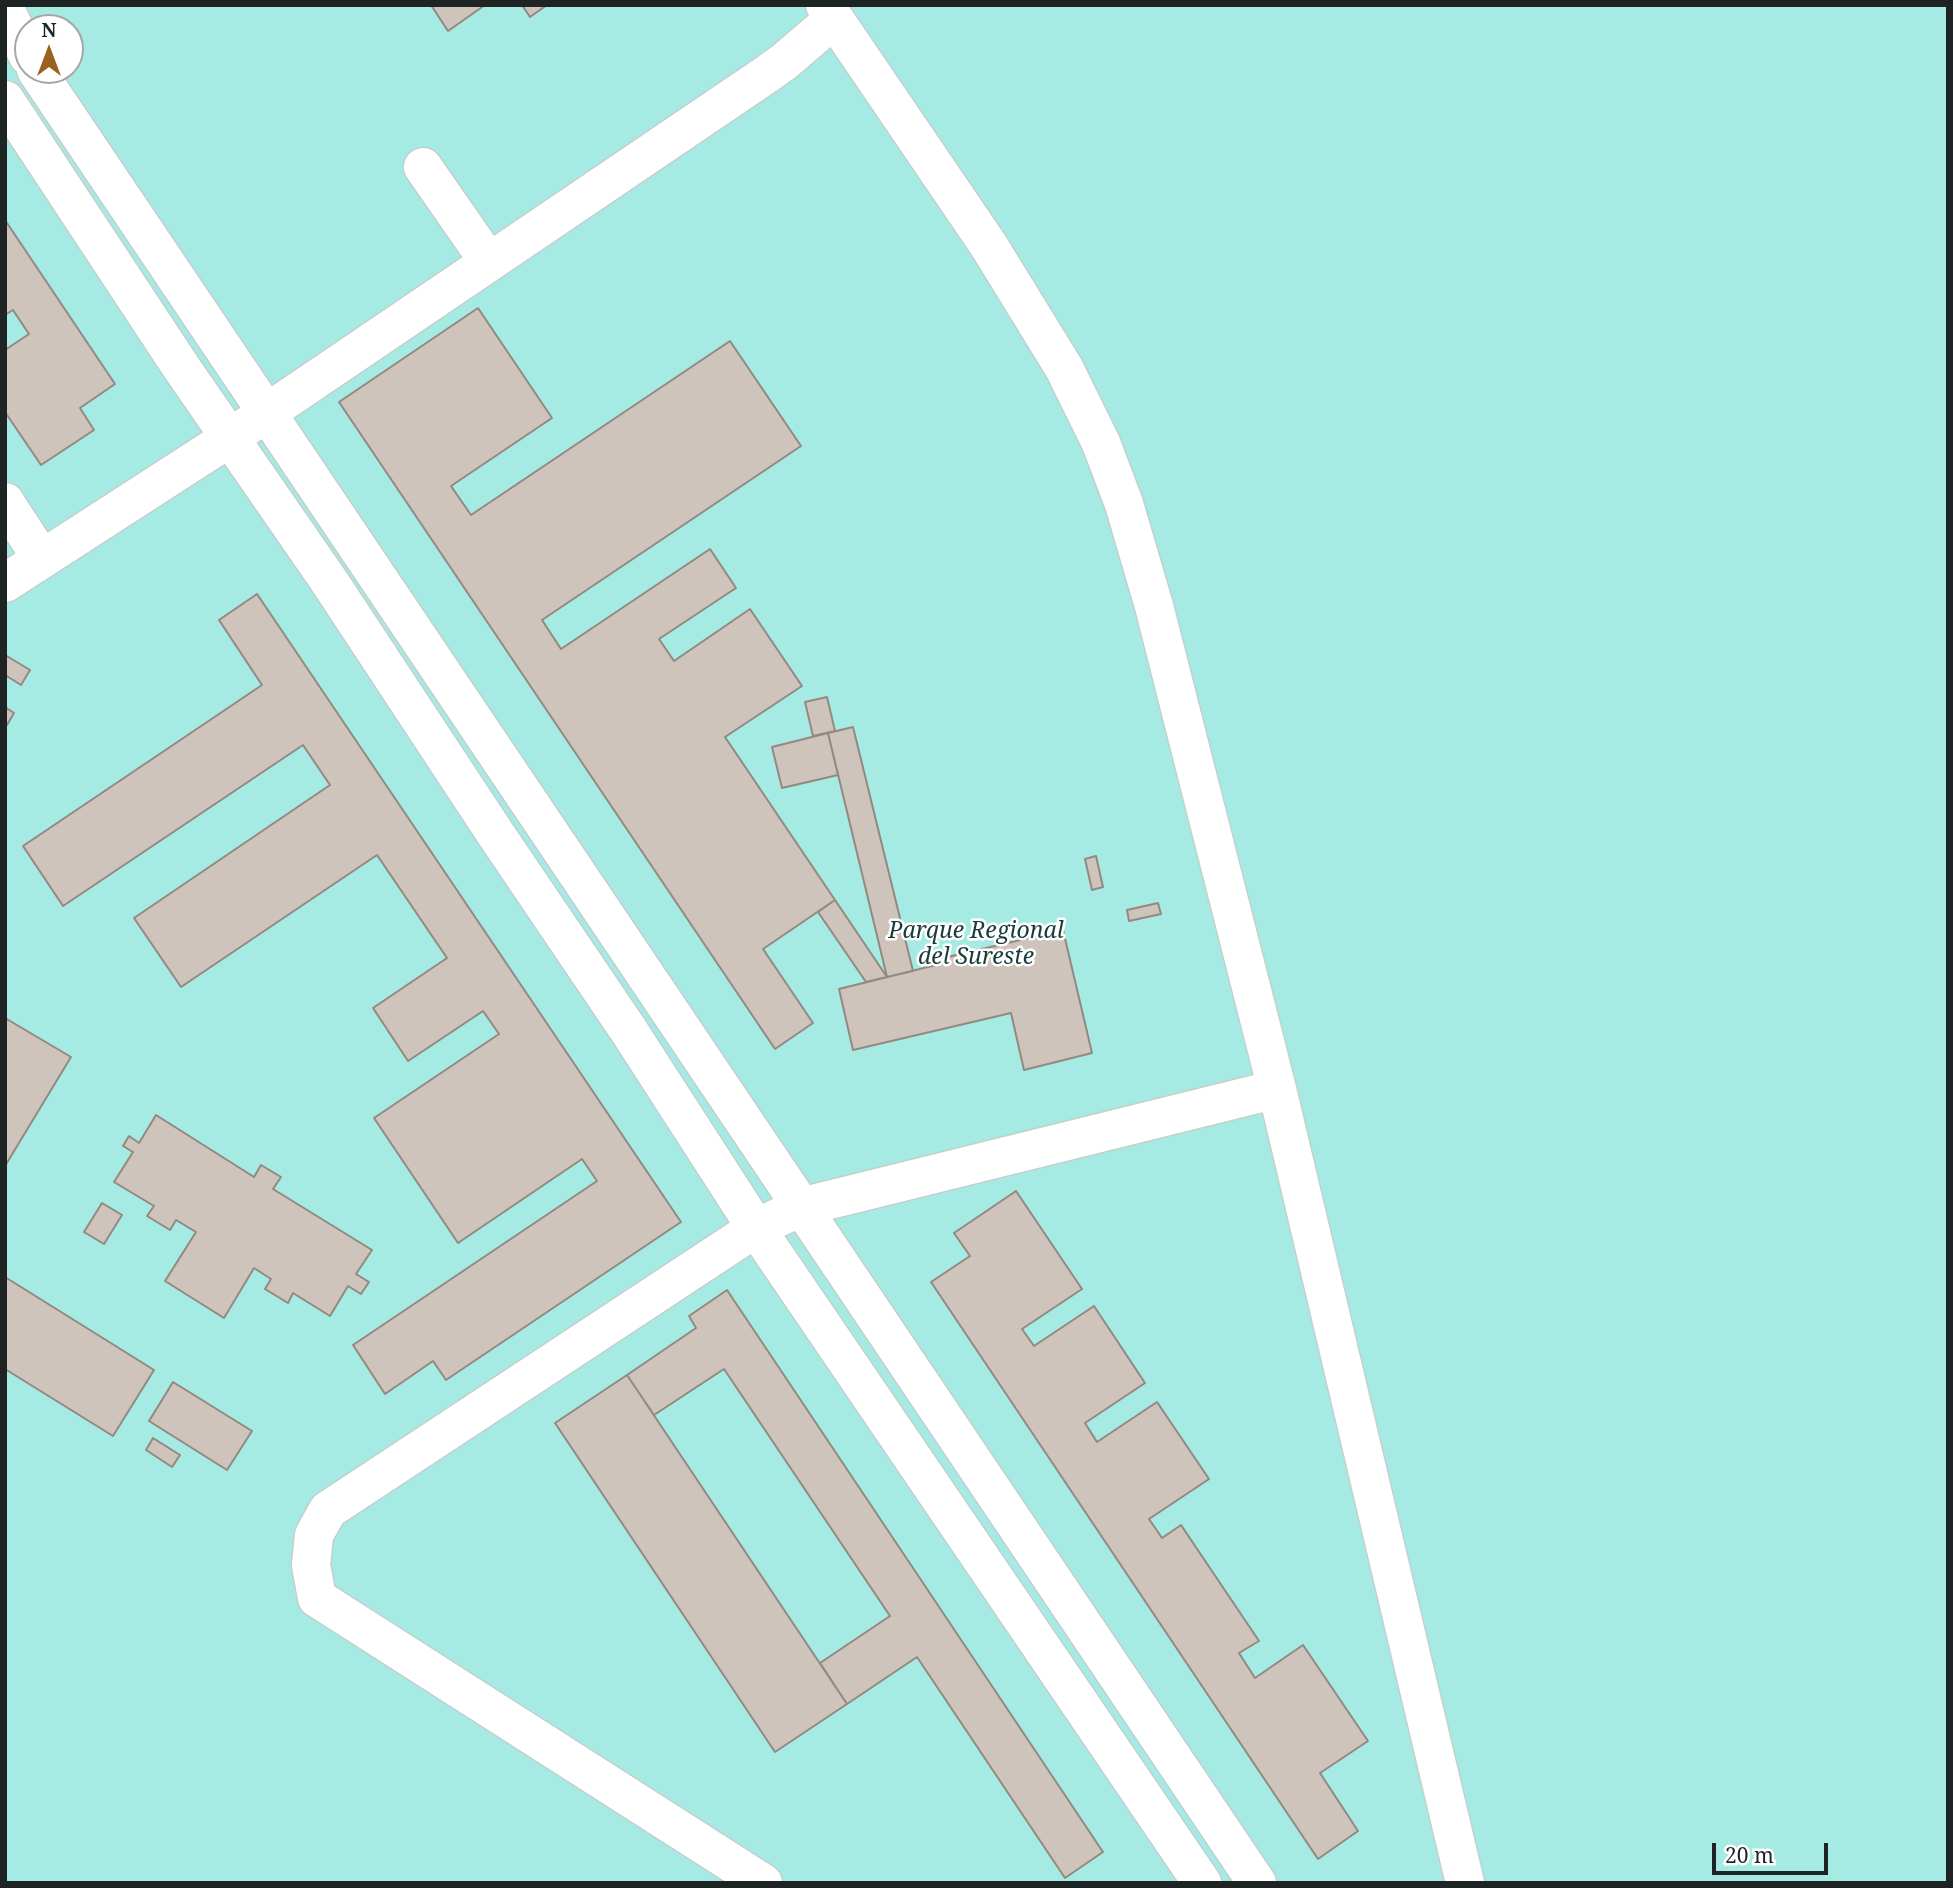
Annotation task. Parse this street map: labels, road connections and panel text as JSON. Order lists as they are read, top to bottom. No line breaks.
{"parks":["Parque Regional del Sureste"],"scale_bar":"20 m","north":"top"}
